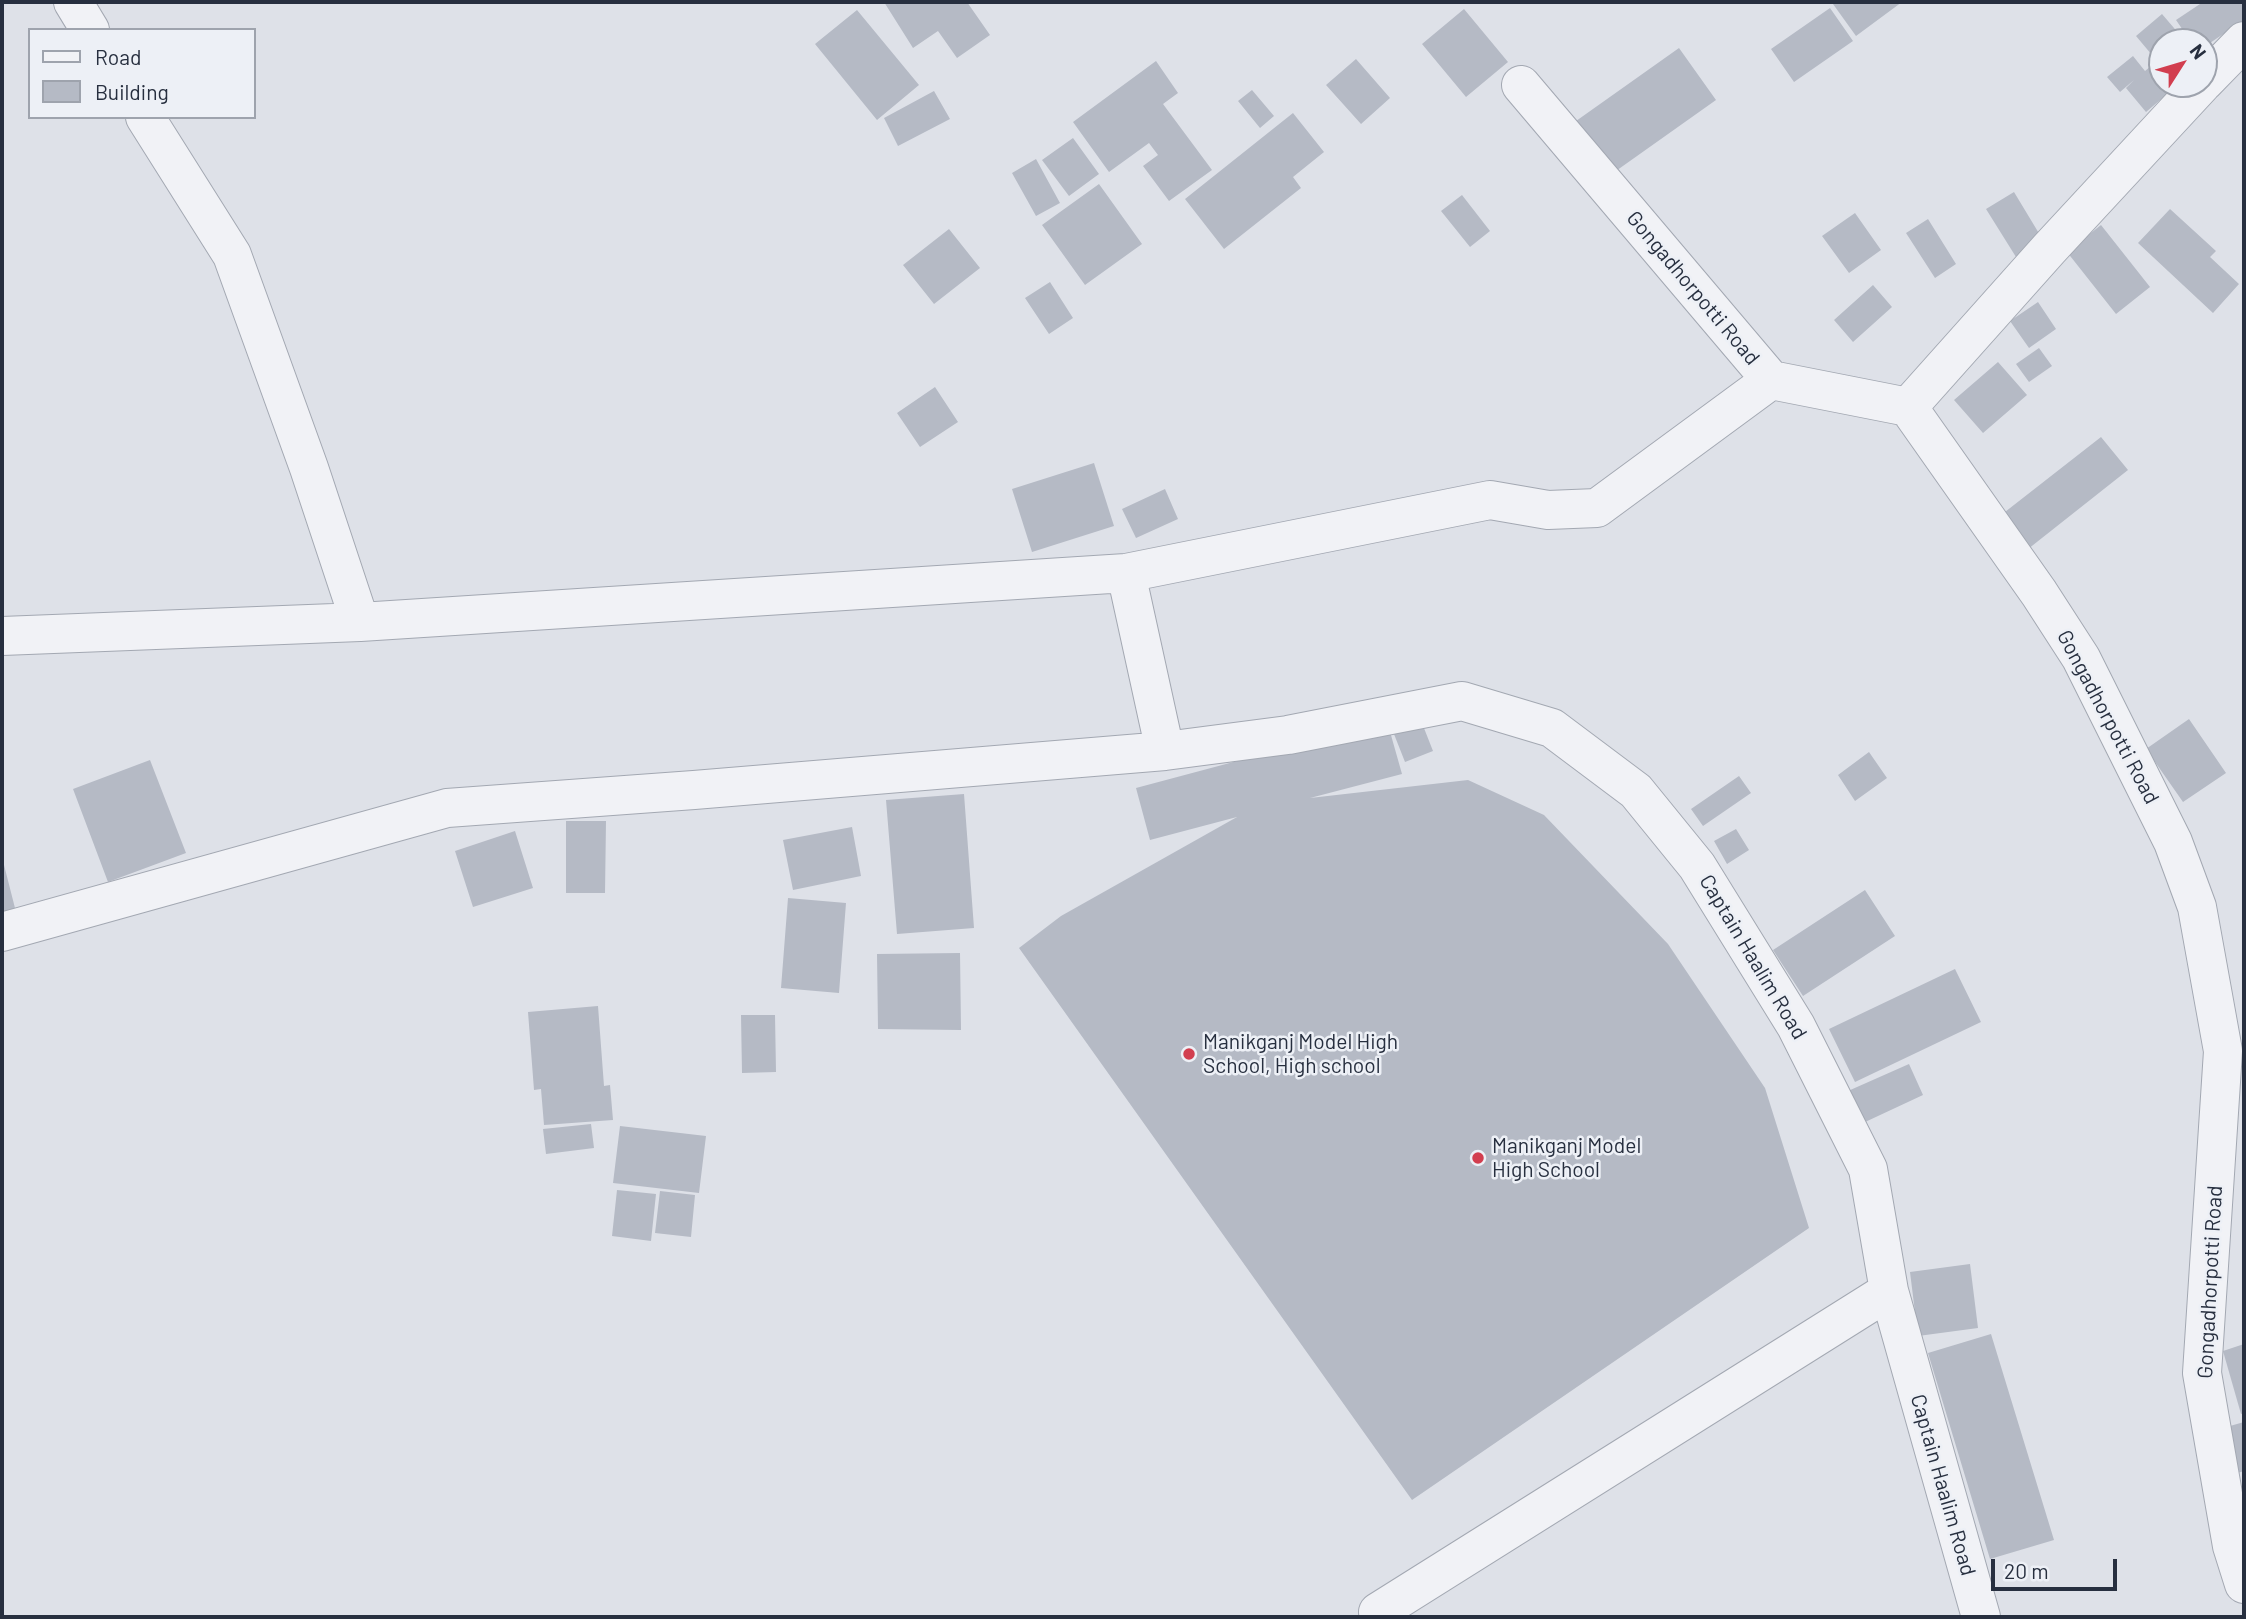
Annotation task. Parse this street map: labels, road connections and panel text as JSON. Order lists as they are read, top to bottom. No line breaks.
{"streets":{"street":["Gongadhorpotti Road","Captain Haalim Road"]},"places":["Manikganj Model High School, High school","Manikganj Model High School"],"legend":["Road","Building"],"scale_bar":"20 m","north":"top right"}
